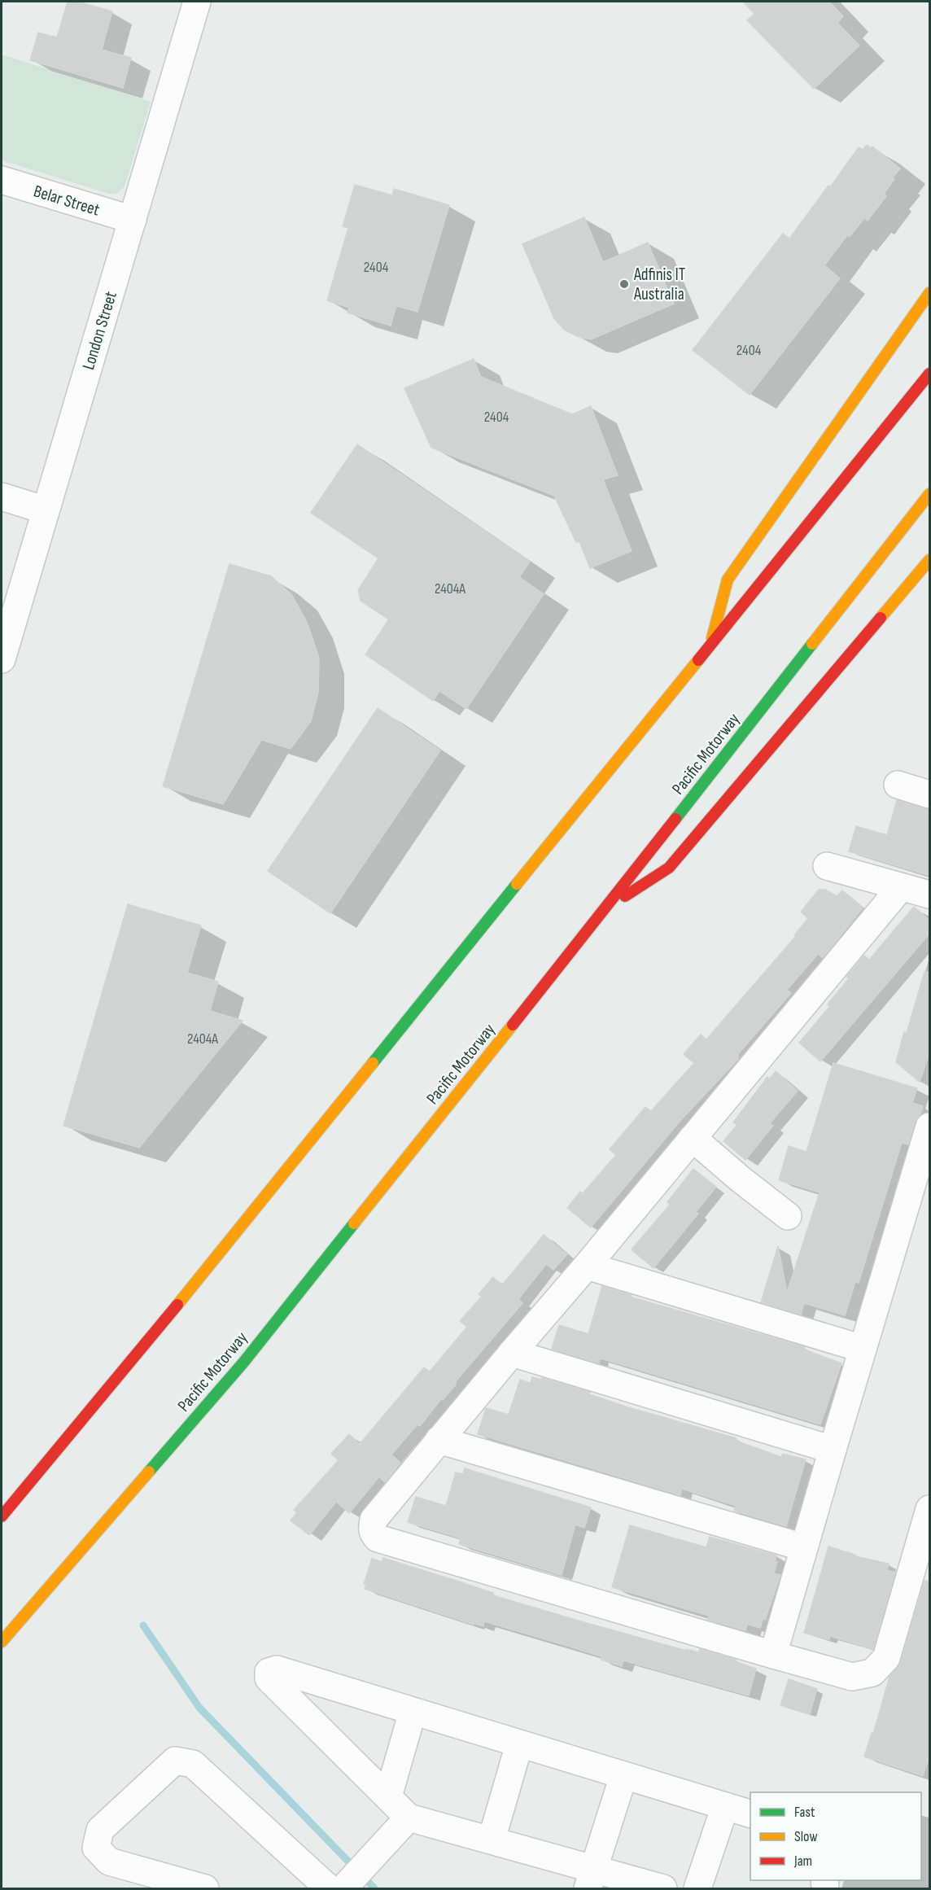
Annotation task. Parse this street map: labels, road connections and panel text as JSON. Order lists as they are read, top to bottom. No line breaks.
{"streets":{"highway":["Pacific Motorway"],"street":["Belar Street","London Street"]},"crossings":[["Belar Street","London Street"]],"places":["Adfinis IT Australia"],"house_numbers":["2404","2404","2404","2404A","2404A"],"legend":["Fast","Slow","Jam"]}
